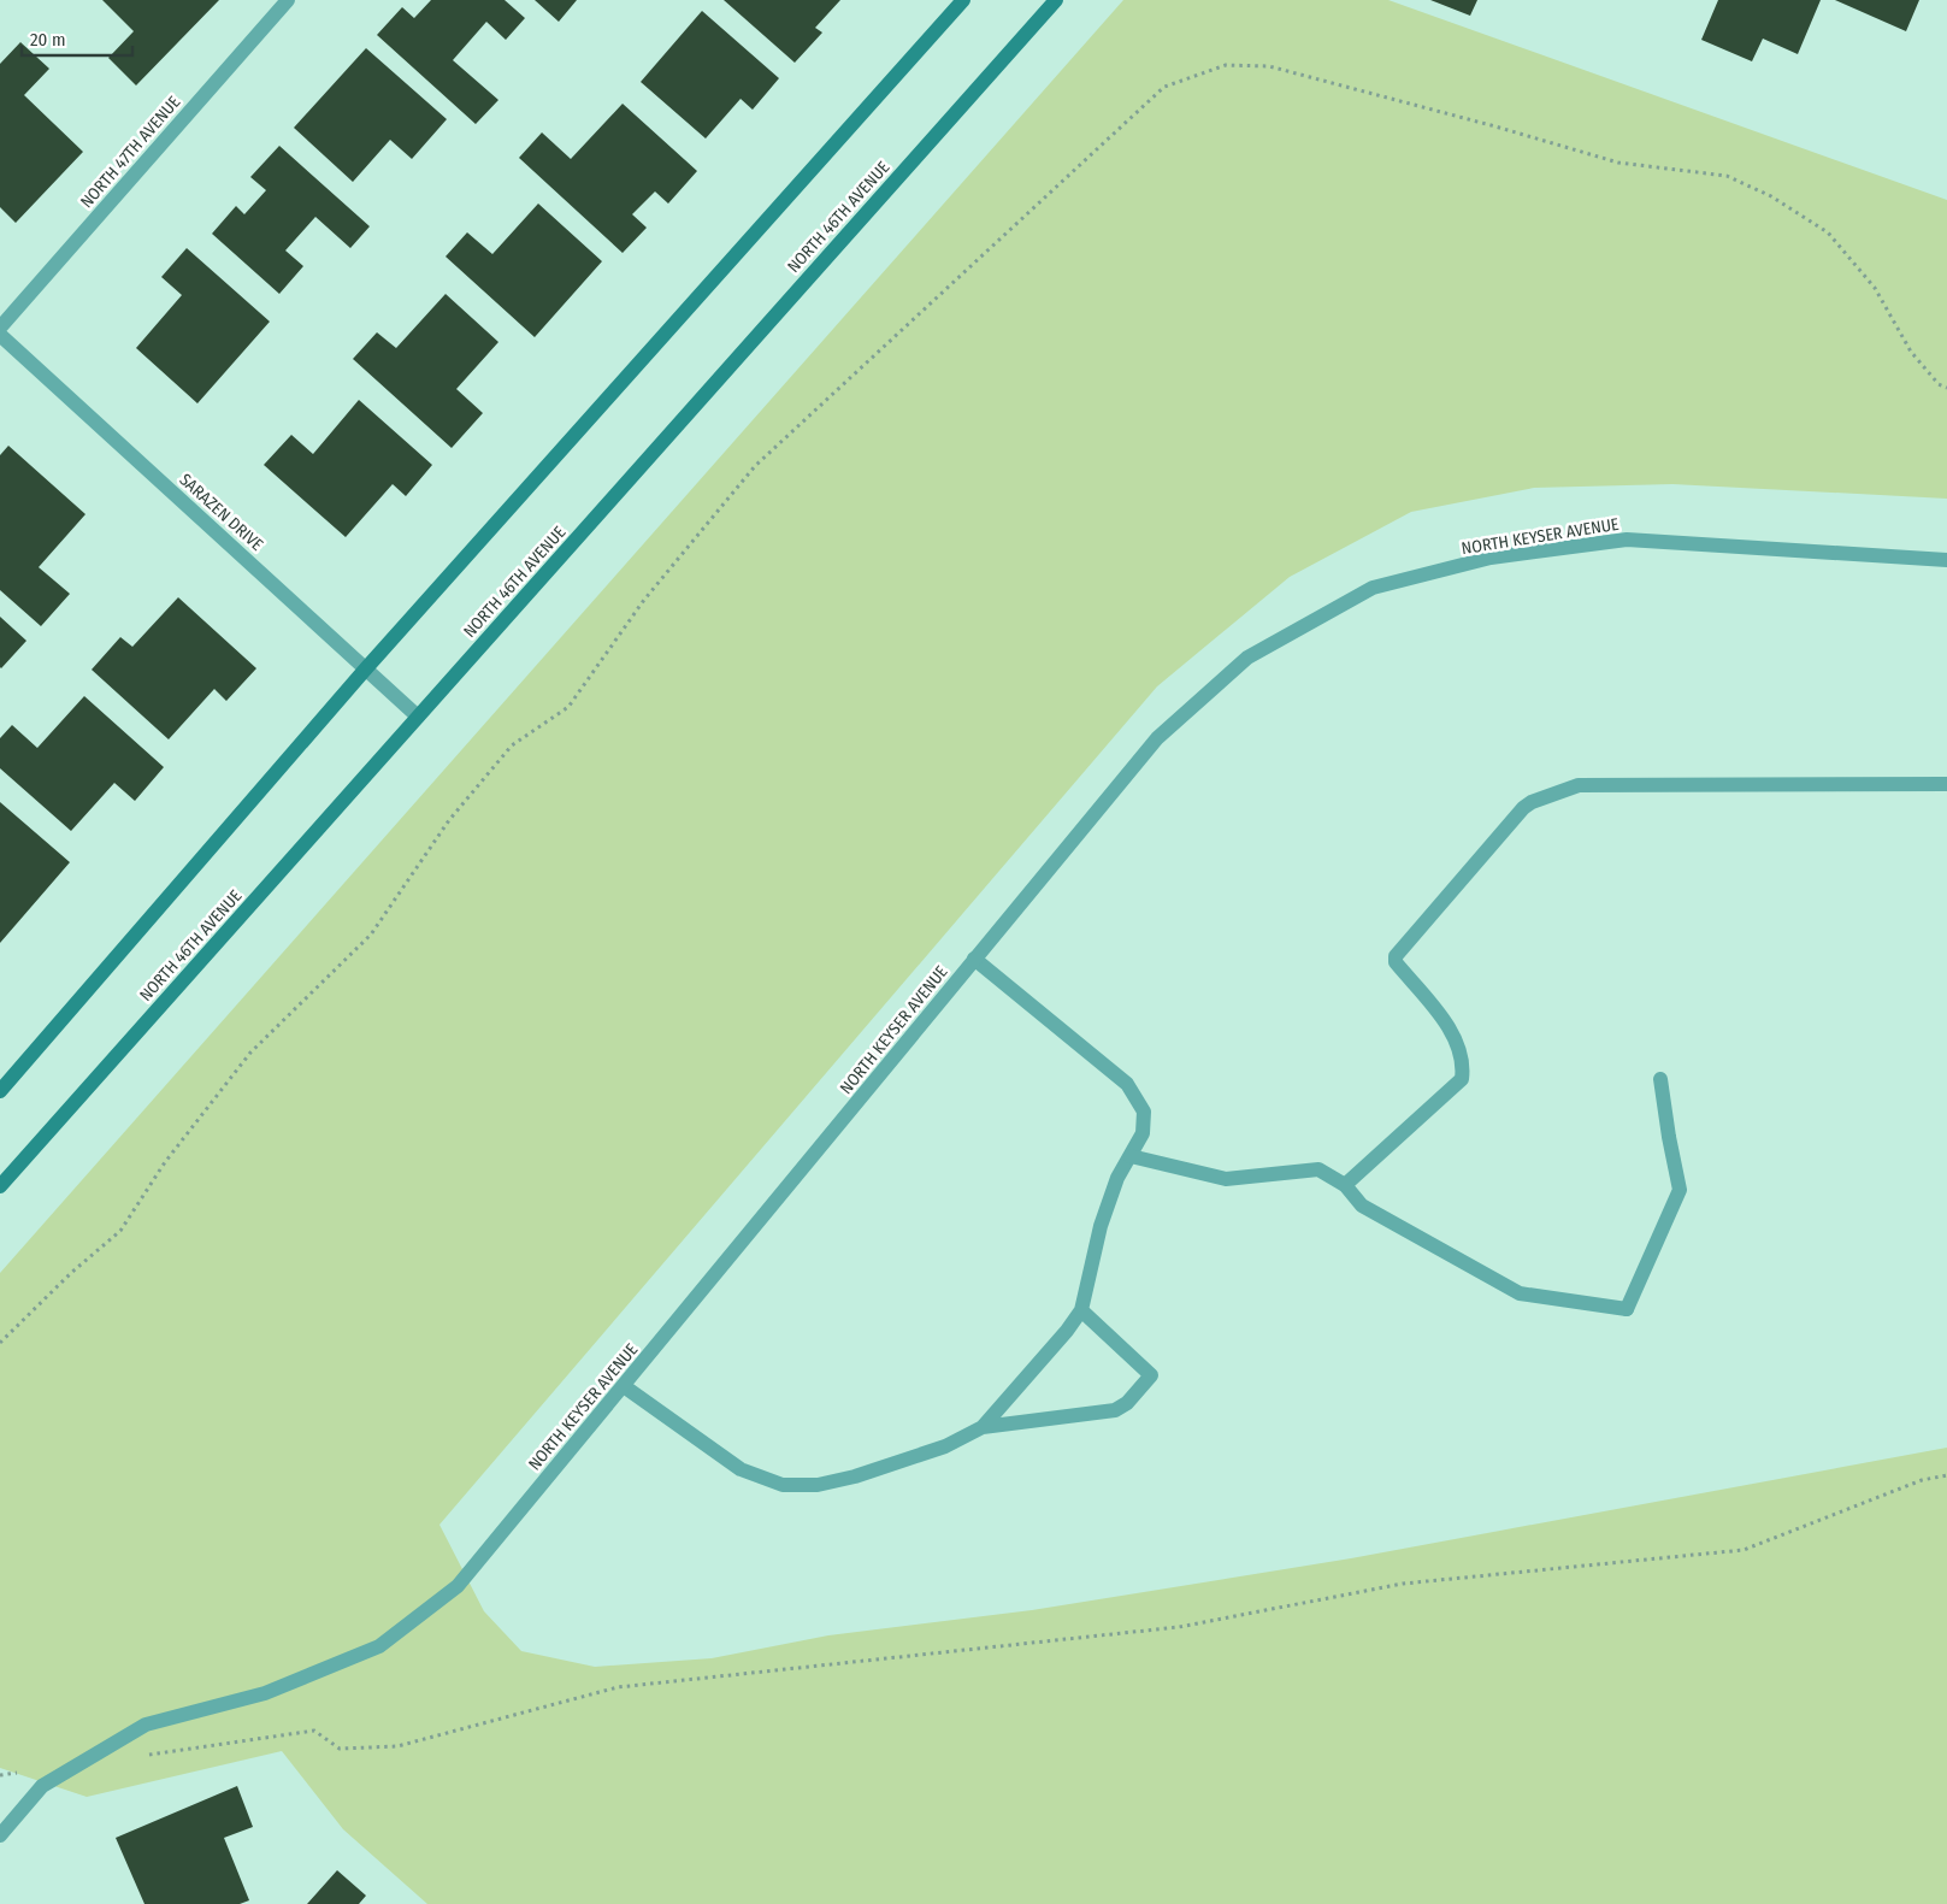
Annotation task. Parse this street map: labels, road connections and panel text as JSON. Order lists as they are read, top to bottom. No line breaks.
{"streets":{"street":["NORTH 47TH AVENUE","NORTH 46TH AVENUE","SARAZEN DRIVE","NORTH KEYSER AVENUE"]},"crossings":[["NORTH 46TH AVENUE","SARAZEN DRIVE"]],"scale_bar":"20 m"}
